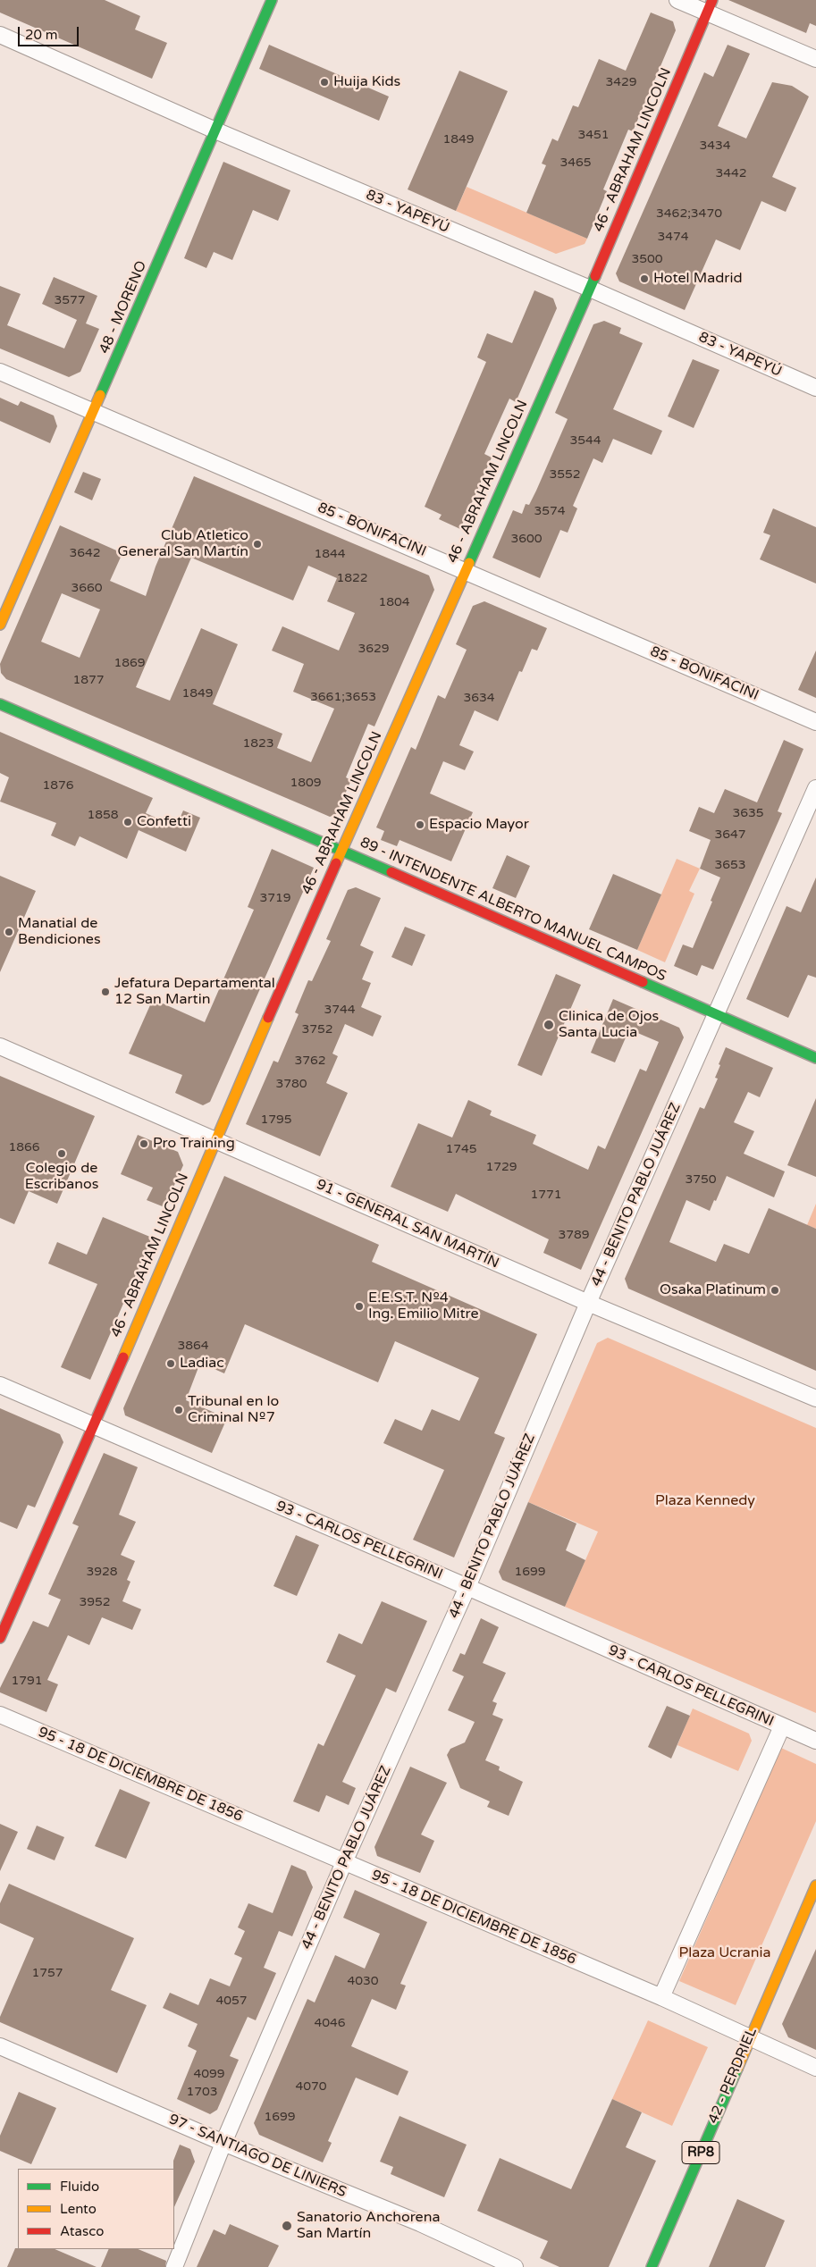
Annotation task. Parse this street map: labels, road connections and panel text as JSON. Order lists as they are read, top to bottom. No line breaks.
{"streets":{"street":["46 - ABRAHAM LINCOLN","83 - YAPEYÚ","48 - MORENO","85 - BONIFACINI","89 - INTENDENTE ALBERTO MANUEL CAMPOS","44 - BENITO PABLO JUÁREZ","91 - GENERAL SAN MARTÍN","93 - CARLOS PELLEGRINI","95 - 18 DE DICIEMBRE DE 1856","42 - PERDRIEL","RP8","97 - SANTIAGO DE LINIERS"]},"crossings":[["46 - ABRAHAM LINCOLN","83 - YAPEYÚ"],["46 - ABRAHAM LINCOLN","85 - BONIFACINI"],["46 - ABRAHAM LINCOLN","89 - INTENDENTE ALBERTO MANUEL CAMPOS"],["46 - ABRAHAM LINCOLN","91 - GENERAL SAN MARTÍN"],["46 - ABRAHAM LINCOLN","93 - CARLOS PELLEGRINI"],["83 - YAPEYÚ","48 - MORENO"],["48 - MORENO","85 - BONIFACINI"],["89 - INTENDENTE ALBERTO MANUEL CAMPOS","44 - BENITO PABLO JUÁREZ"],["44 - BENITO PABLO JUÁREZ","91 - GENERAL SAN MARTÍN"],["44 - BENITO PABLO JUÁREZ","93 - CARLOS PELLEGRINI"],["44 - BENITO PABLO JUÁREZ","95 - 18 DE DICIEMBRE DE 1856"],["44 - BENITO PABLO JUÁREZ","97 - SANTIAGO DE LINIERS"],["95 - 18 DE DICIEMBRE DE 1856","42 - PERDRIEL"]],"parks":["Plaza Kennedy","Plaza Ucrania"],"places":["Huija Kids","Hotel Madrid","Club Atletico General San Martín","Confetti","Espacio Mayor","Manatial de Bendiciones","Jefatura Departamental 12 San Martin","Clinica de Ojos Santa Lucia","Pro Training","Colegio de Escribanos","Osaka Platinum","E.E.S.T. Nº4 Ing. Emilio Mitre","Ladiac","Tribunal en lo Criminal Nº7","Sanatorio Anchorena San Martín"],"house_numbers":["3429","3451","1849","3434","3465","3442","3462;3470","3474","3500","3577","3544","3552","3574","3600","3642","1844","1822","3660","1804","3629","1869","1877","1849","3661;3653","3634","1823","1809","1876","3635","1858","3647","3653","3719","3744","3752","3762","3780","1795","1866","1745","1729","3750","1771","3789","3864","3928","1699","3952","1791","1757","4030","4057","4046","4099","4070","1703","1699"],"legend":["Fluido","Lento","Atasco"],"scale_bar":"20 m"}
